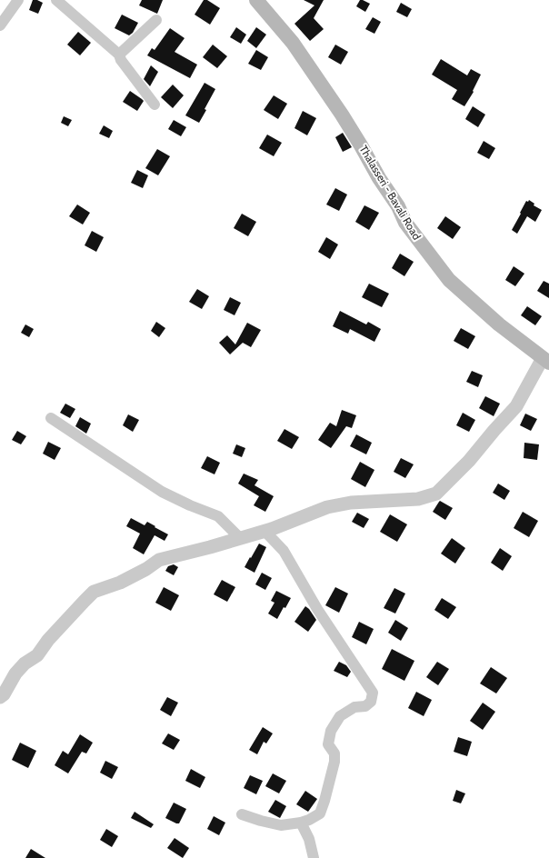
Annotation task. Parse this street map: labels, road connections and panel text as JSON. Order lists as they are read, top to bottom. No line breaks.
{"streets":{"main road":["Thalasseri - Bavali Road"]}}
